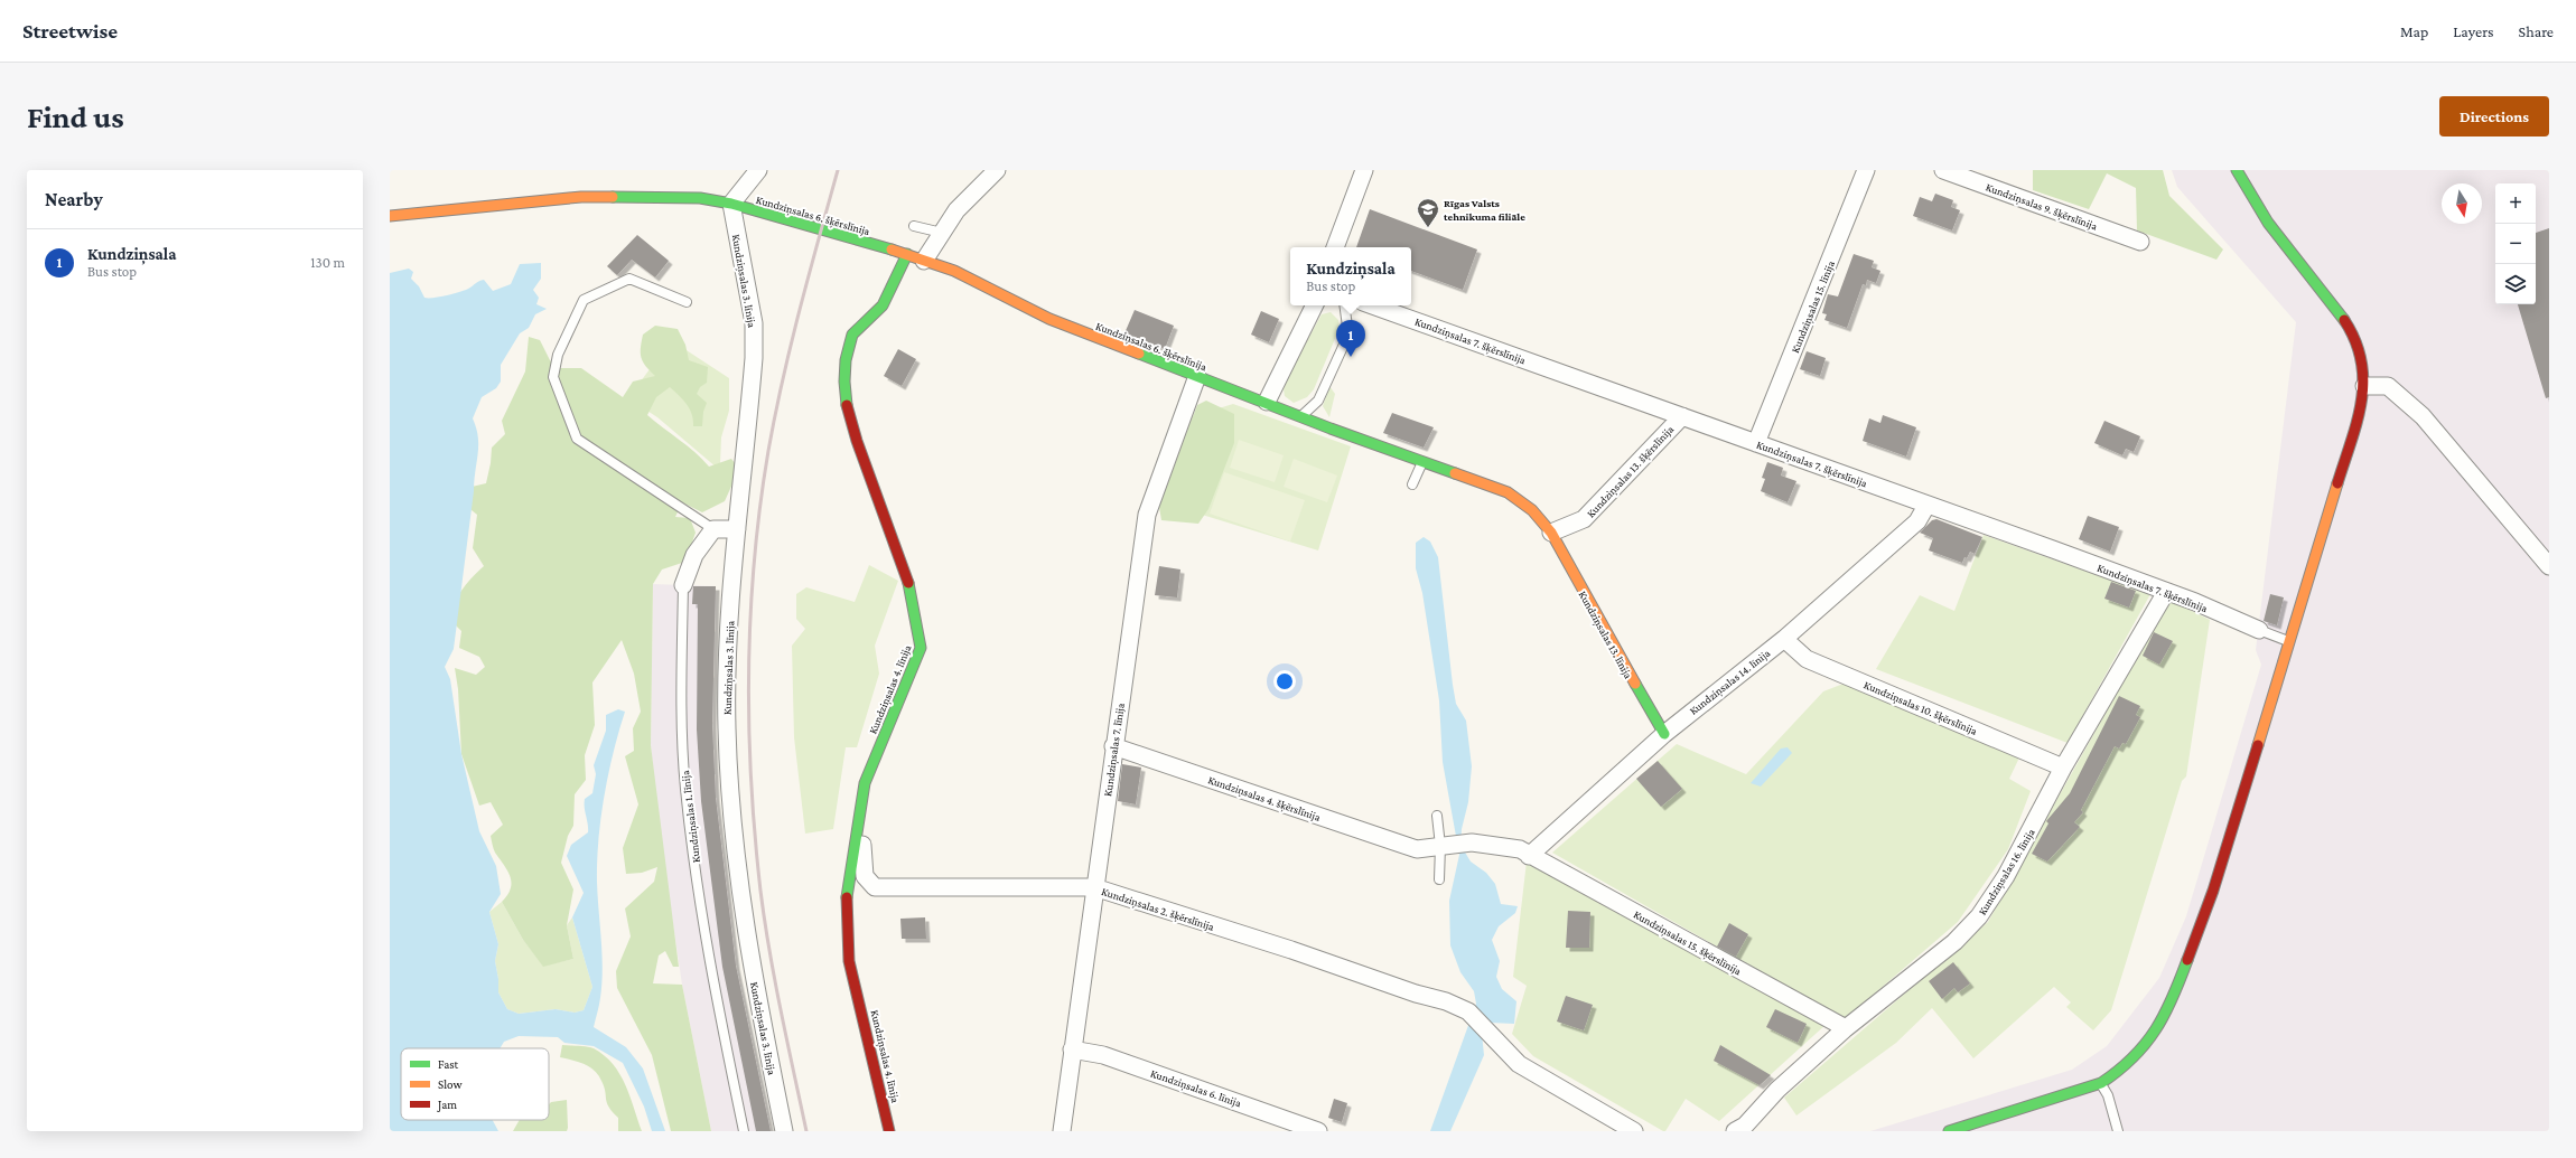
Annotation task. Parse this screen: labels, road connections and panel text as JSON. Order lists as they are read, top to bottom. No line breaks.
{"streets":{"street":["Kundziņsalas 9. šķērslīnija","Kundziņsalas 6. šķērslīnija","Kundziņsalas 3. līnija","Kundziņsalas 15. līnija","Kundziņsalas 7. šķērslīnija","Kundziņsalas 13. šķērslīnija","Kundziņsalas 13. līnija","Kundziņsalas 14. līnija","Kundziņsalas 4. līnija","Kundziņsalas 10. šķērslīnija","Kundziņsalas 7. līnija","Kundziņsalas 4. šķērslīnija","Kundziņsalas 1. līnija","Kundziņsalas 16. līnija","Kundziņsalas 2. šķērslīnija","Kundziņsalas 15. šķērslīnija","Kundziņsalas 6. līnija"]},"crossings":[["Kundziņsalas 6. šķērslīnija","Kundziņsalas 3. līnija"],["Kundziņsalas 6. šķērslīnija","Kundziņsalas 13. šķērslīnija"],["Kundziņsalas 6. šķērslīnija","Kundziņsalas 13. līnija"],["Kundziņsalas 6. šķērslīnija","Kundziņsalas 4. līnija"],["Kundziņsalas 6. šķērslīnija","Kundziņsalas 7. līnija"],["Kundziņsalas 15. līnija","Kundziņsalas 7. šķērslīnija"],["Kundziņsalas 7. šķērslīnija","Kundziņsalas 13. šķērslīnija"],["Kundziņsalas 7. šķērslīnija","Kundziņsalas 14. līnija"],["Kundziņsalas 7. šķērslīnija","Kundziņsalas 16. līnija"],["Kundziņsalas 13. šķērslīnija","Kundziņsalas 13. līnija"],["Kundziņsalas 13. līnija","Kundziņsalas 14. līnija"],["Kundziņsalas 14. līnija","Kundziņsalas 10. šķērslīnija"],["Kundziņsalas 14. līnija","Kundziņsalas 15. šķērslīnija"],["Kundziņsalas 4. līnija","Kundziņsalas 2. šķērslīnija"],["Kundziņsalas 10. šķērslīnija","Kundziņsalas 16. līnija"],["Kundziņsalas 7. līnija","Kundziņsalas 4. šķērslīnija"],["Kundziņsalas 7. līnija","Kundziņsalas 2. šķērslīnija"],["Kundziņsalas 7. līnija","Kundziņsalas 6. līnija"],["Kundziņsalas 4. šķērslīnija","Kundziņsalas 15. šķērslīnija"],["Kundziņsalas 16. līnija","Kundziņsalas 15. šķērslīnija"]],"places":{"school or university":["Rīgas Valsts tehnikuma filiāle"]},"legend":["Fast","Slow","Jam"],"north":"bottom","page":{"header":"Streetwise","nav":["Map","Layers","Share"],"buttons":"Directions","title":"Find us","heading":"Nearby","map_buttons":["+","−"],"list":[{"mark":"1","name":"Kundziņsala","note":"Bus stop","value":"130 m"}],"popup":["Kundziņsala","Bus stop"],"pins":"1"}}
